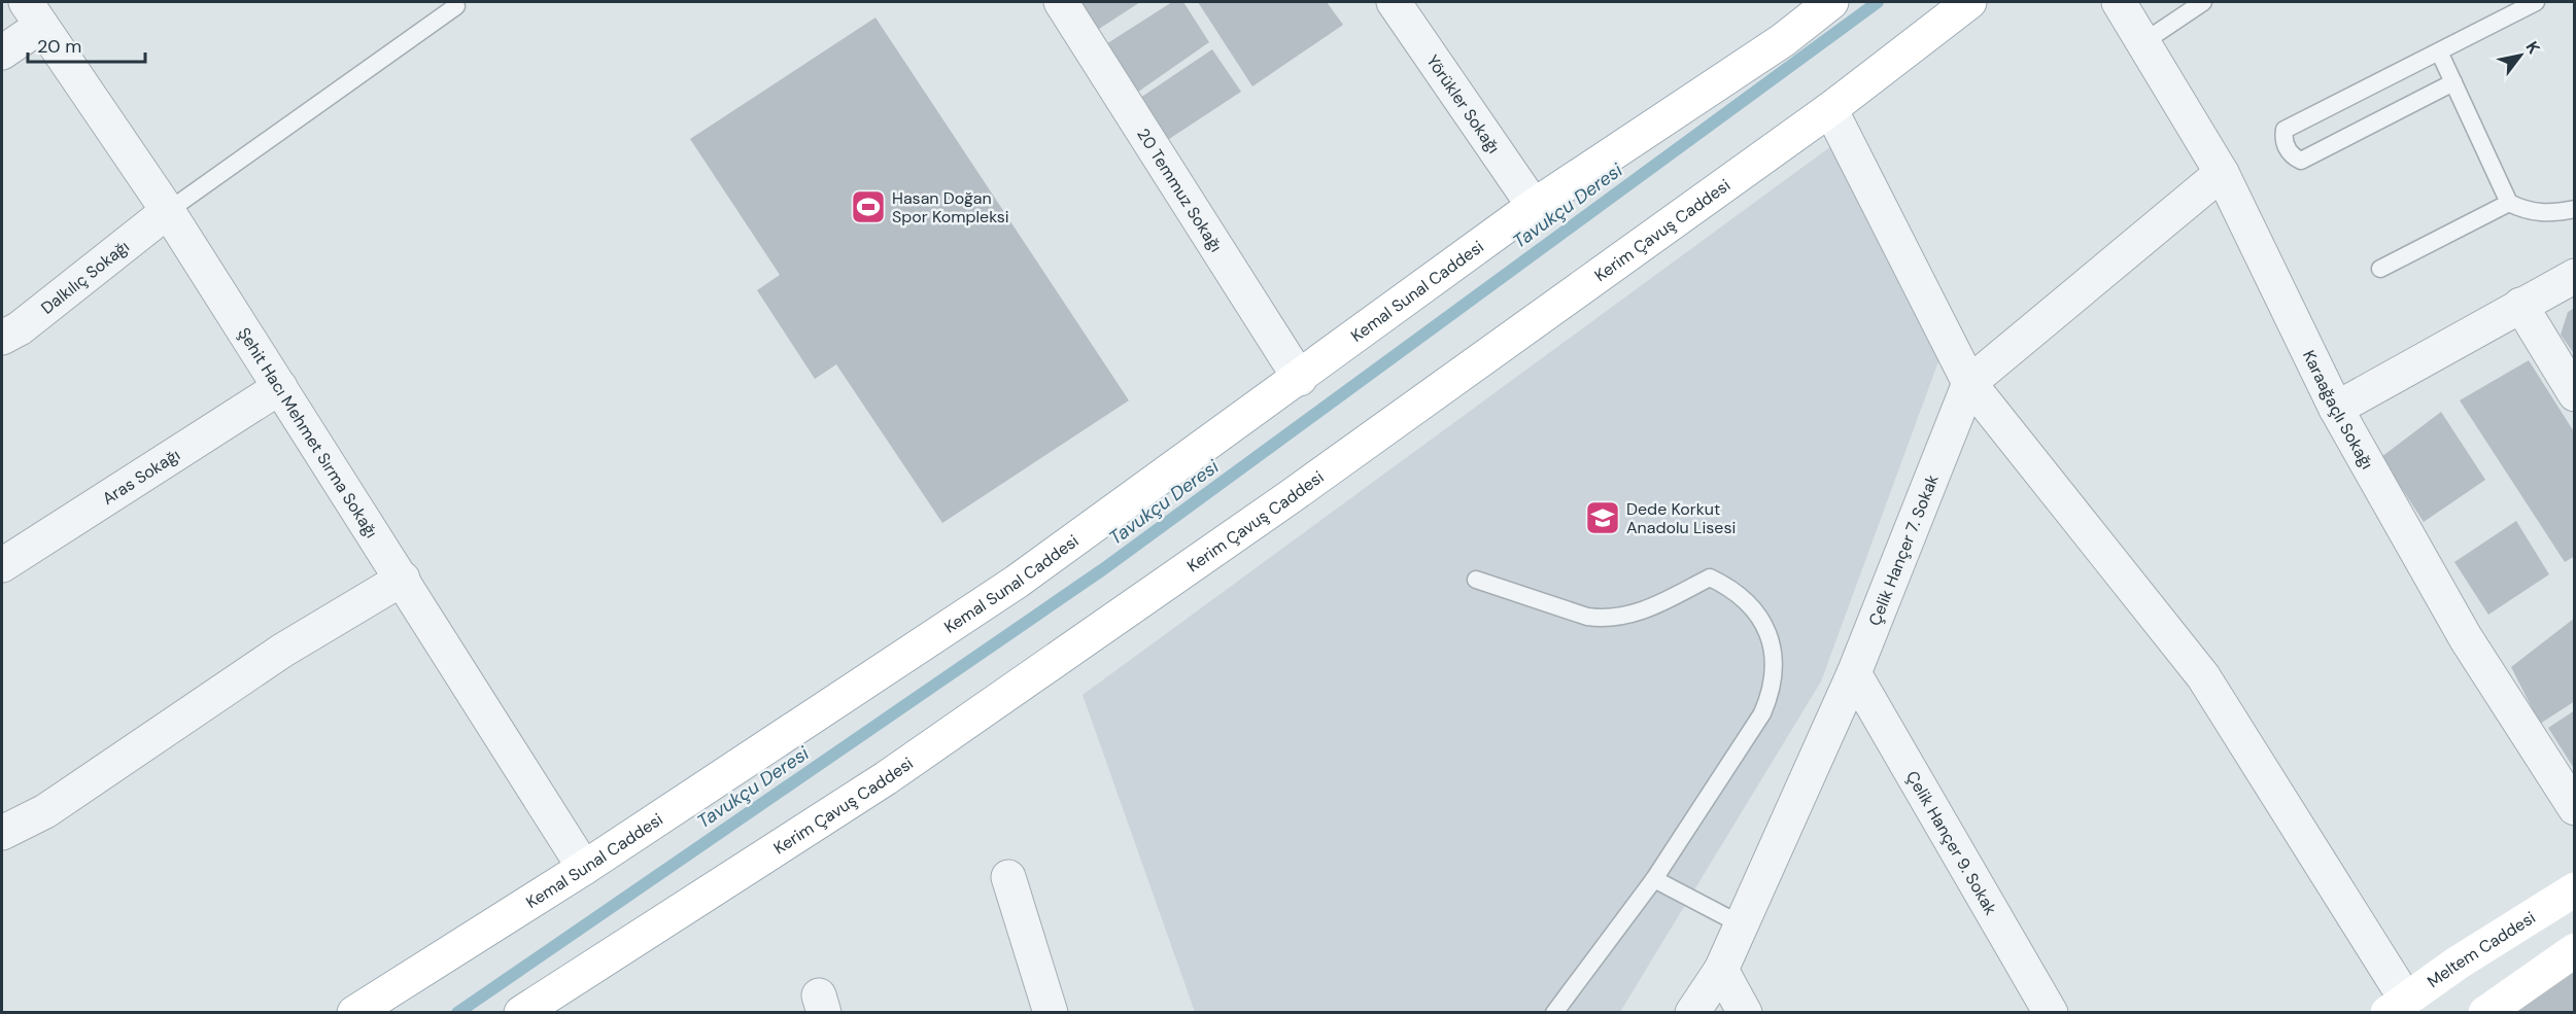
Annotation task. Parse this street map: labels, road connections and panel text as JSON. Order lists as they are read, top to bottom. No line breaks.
{"streets":{"main road":["Kerim Çavuş Caddesi","Kemal Sunal Caddesi","Meltem Caddesi"],"street":["Yörükler Sokağı","20 Temmuz Sokağı","Dalkılıç Sokağı","Karaağaçlı Sokağı","Şehit Hacı Mehmet Sırma Sokağı","Aras Sokağı","Çelik Hançer 7. Sokak","Çelik Hançer 9. Sokak"]},"crossings":[["Yörükler Sokağı","Kemal Sunal Caddesi"],["20 Temmuz Sokağı","Kemal Sunal Caddesi"],["Dalkılıç Sokağı","Şehit Hacı Mehmet Sırma Sokağı"],["Kemal Sunal Caddesi","Şehit Hacı Mehmet Sırma Sokağı"],["Karaağaçlı Sokağı","Çelik Hançer 7. Sokak"],["Şehit Hacı Mehmet Sırma Sokağı","Aras Sokağı"],["Çelik Hançer 7. Sokak","Çelik Hançer 9. Sokak"]],"water":["Tavukçu Deresi"],"places":{"sports":["Hasan Doğan Spor Kompleksi"],"school or university":["Dede Korkut Anadolu Lisesi"]},"scale_bar":"20 m","north":"top right"}
